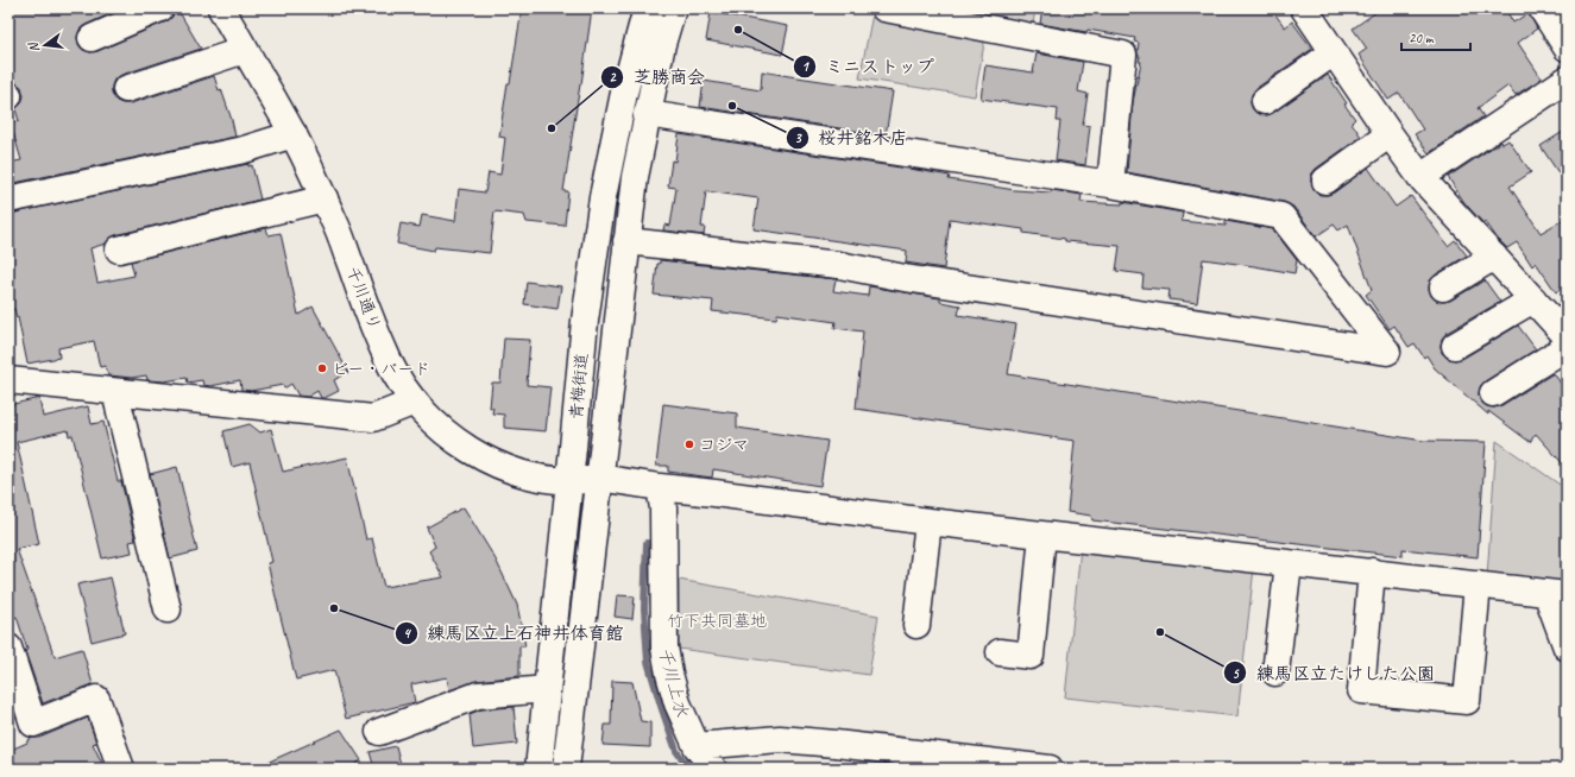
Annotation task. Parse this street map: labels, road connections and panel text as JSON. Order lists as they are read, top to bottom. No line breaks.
{"streets":{"street":["千川通り","青梅街道"]},"crossings":[["千川通り","青梅街道"]],"water":["千川上水"],"parks":["竹下共同墓地"],"places":["ミニストップ","桜井銘木店","芝勝商会","ビー・バード","コジマ","練馬区立上石神井体育館","練馬区立たけした公園"],"scale_bar":"20 m","north":"left"}
